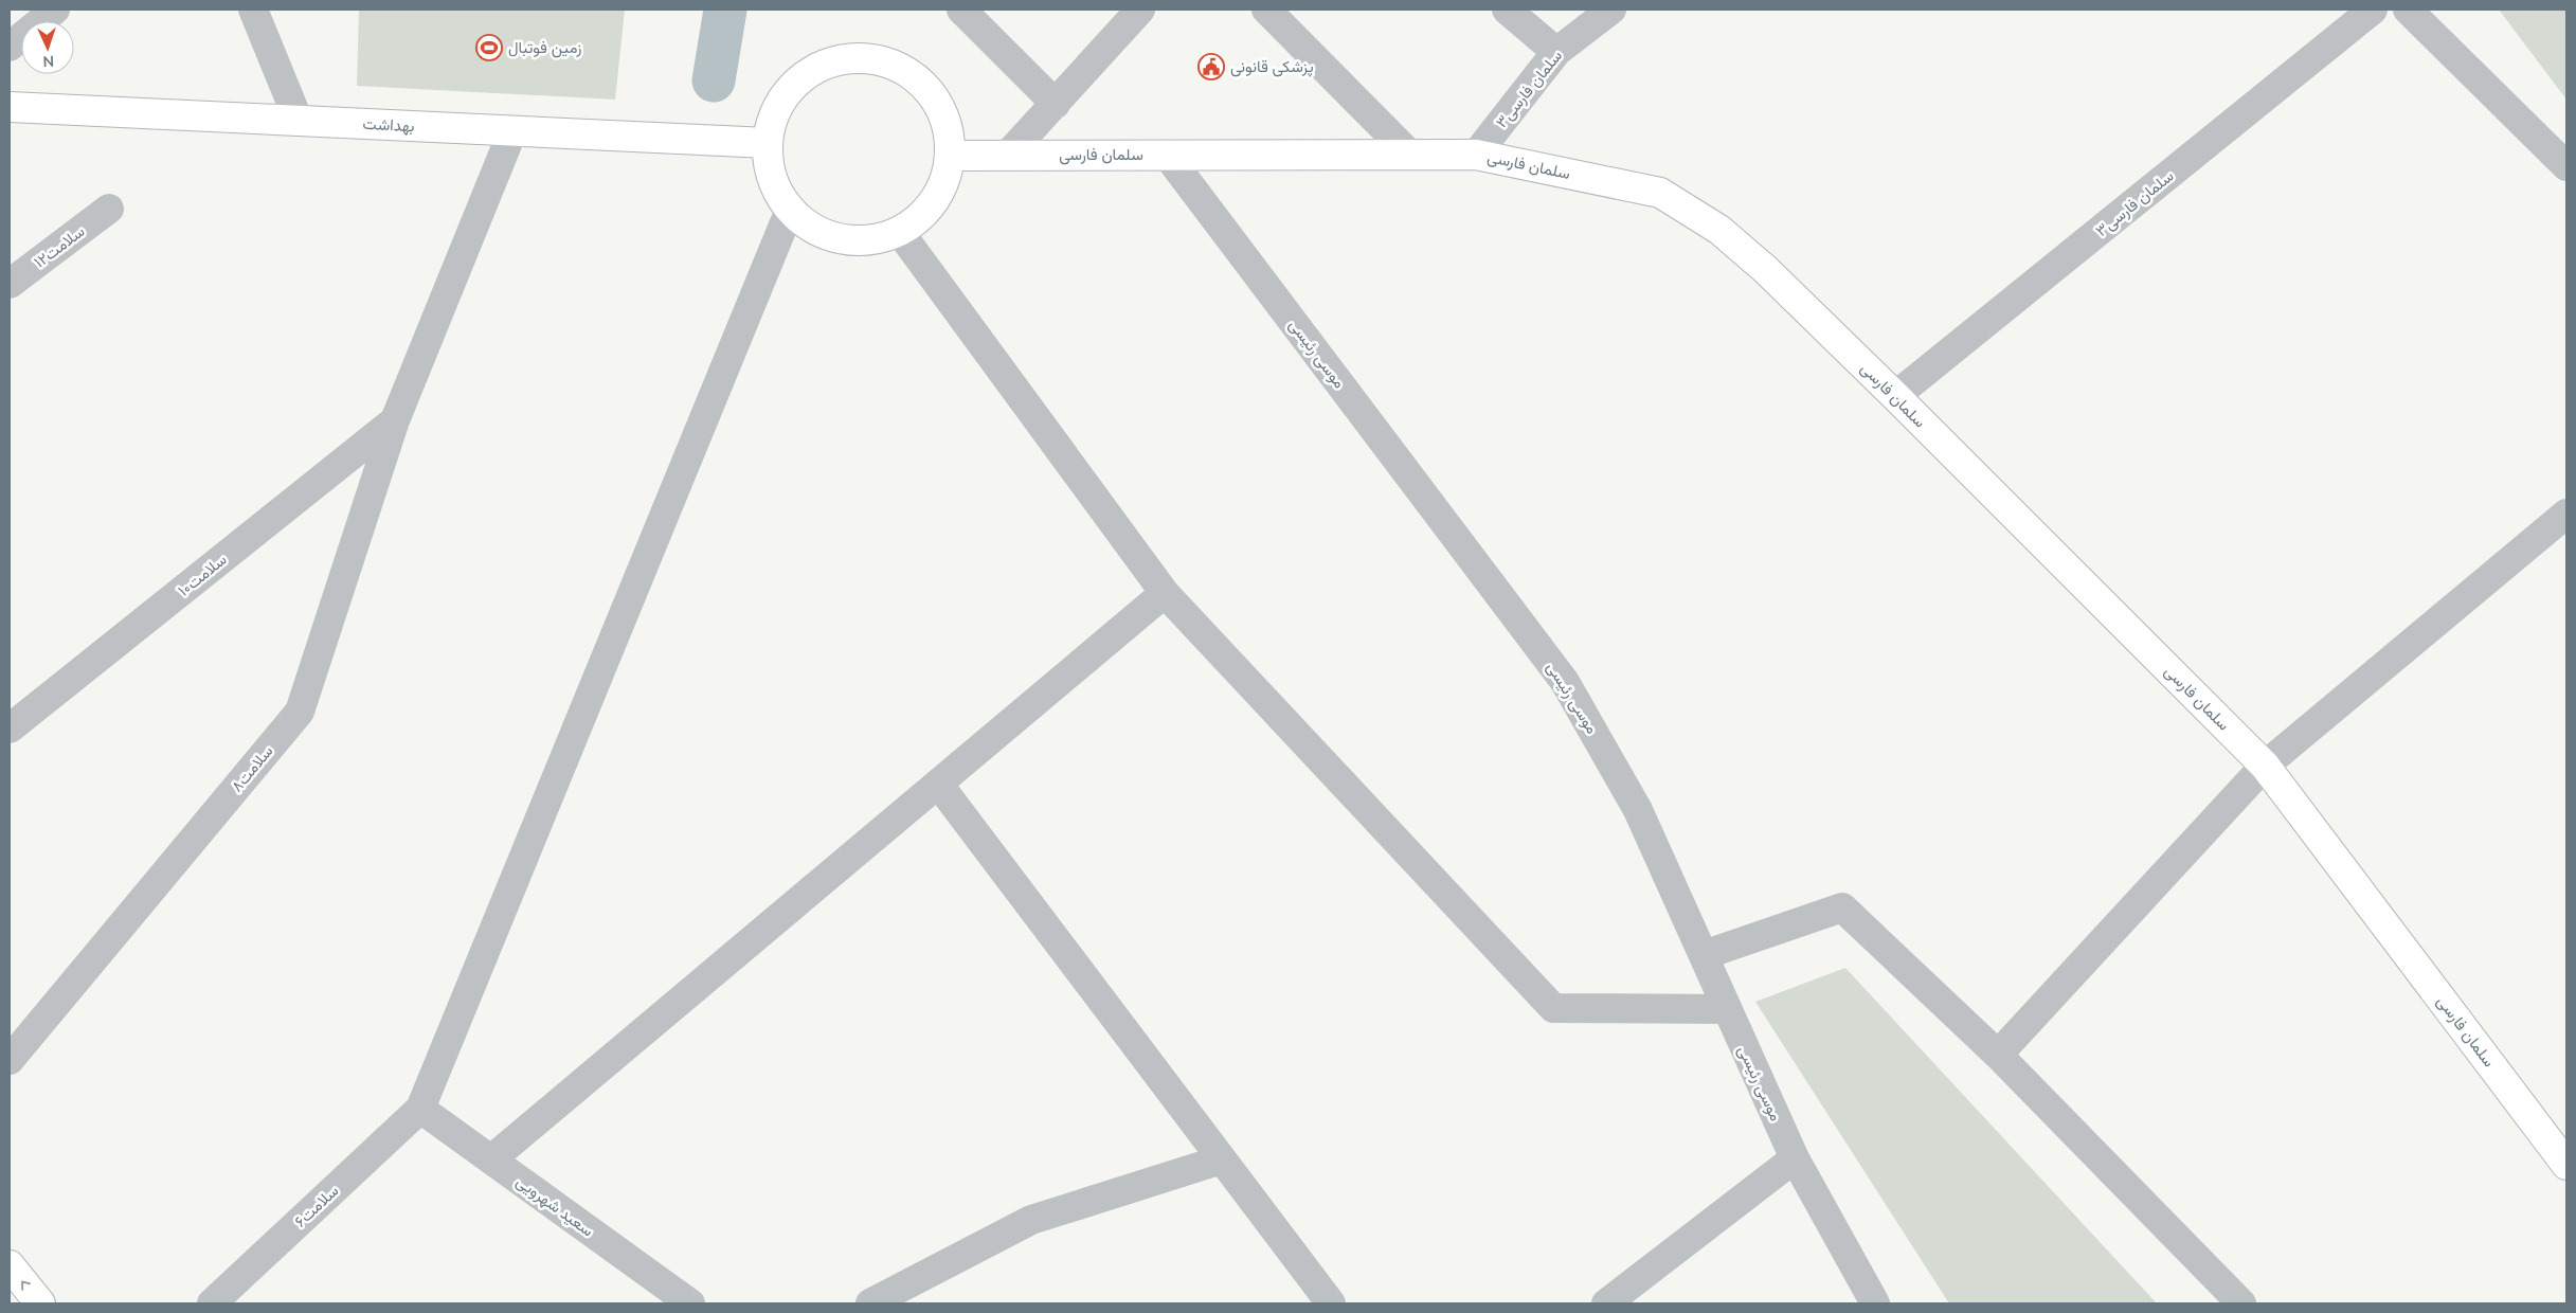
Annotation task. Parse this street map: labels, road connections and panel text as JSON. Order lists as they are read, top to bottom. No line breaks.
{"streets":{"street":["سلمان فارسی۳","بهداشت","سلمان فارسی","سلامت۱۲","موسی رئیسی","سلامت۱۰","سلامت۸","سلامت۶","سعید شهرویی"]},"crossings":[["سلمان فارسی۳","سلمان فارسی"],["بهداشت","سلمان فارسی"],["بهداشت","سلامت۸"],["سلمان فارسی","موسی رئیسی"],["سلامت۱۰","سلامت۸"],["سلامت۶","سعید شهرویی"]],"places":{"sports":["زمین فوتبال"],"public building":["پزشکی قانونی"]},"north":"bottom"}
